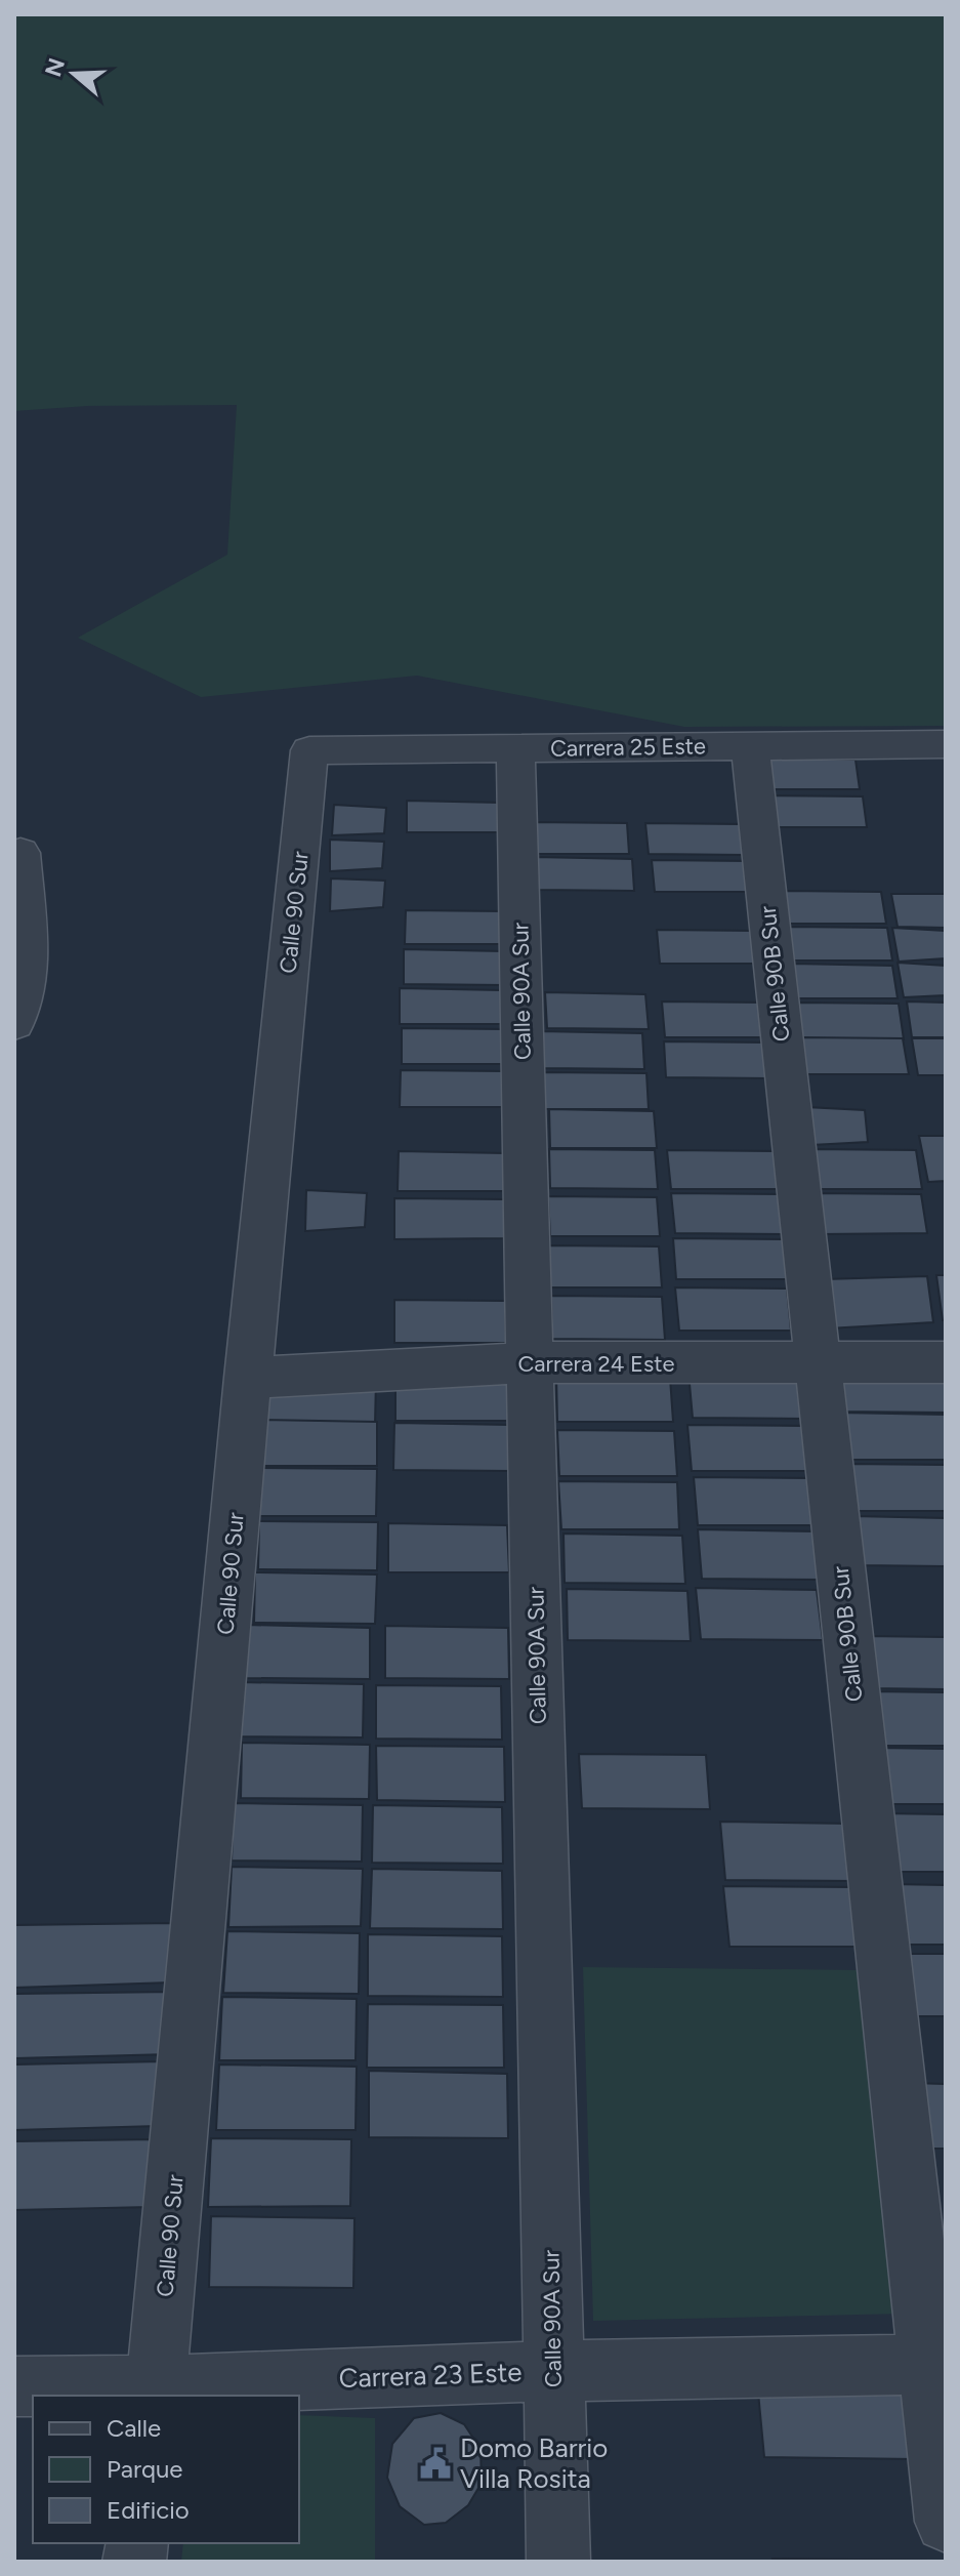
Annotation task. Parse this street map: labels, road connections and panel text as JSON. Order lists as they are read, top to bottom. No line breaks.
{"streets":{"street":["Carrera 25 Este","Calle 90 Sur","Calle 90B Sur","Calle 90A Sur","Carrera 24 Este","Carrera 23 Este"]},"crossings":[["Carrera 25 Este","Calle 90 Sur"],["Carrera 25 Este","Calle 90B Sur"],["Carrera 25 Este","Calle 90A Sur"],["Calle 90 Sur","Carrera 24 Este"],["Calle 90 Sur","Carrera 23 Este"],["Calle 90B Sur","Carrera 24 Este"],["Calle 90B Sur","Carrera 23 Este"],["Calle 90A Sur","Carrera 24 Este"],["Calle 90A Sur","Carrera 23 Este"]],"places":{"public building":["Domo Barrio Villa Rosita"]},"legend":["Calle","Parque","Edificio"],"north":"left"}
